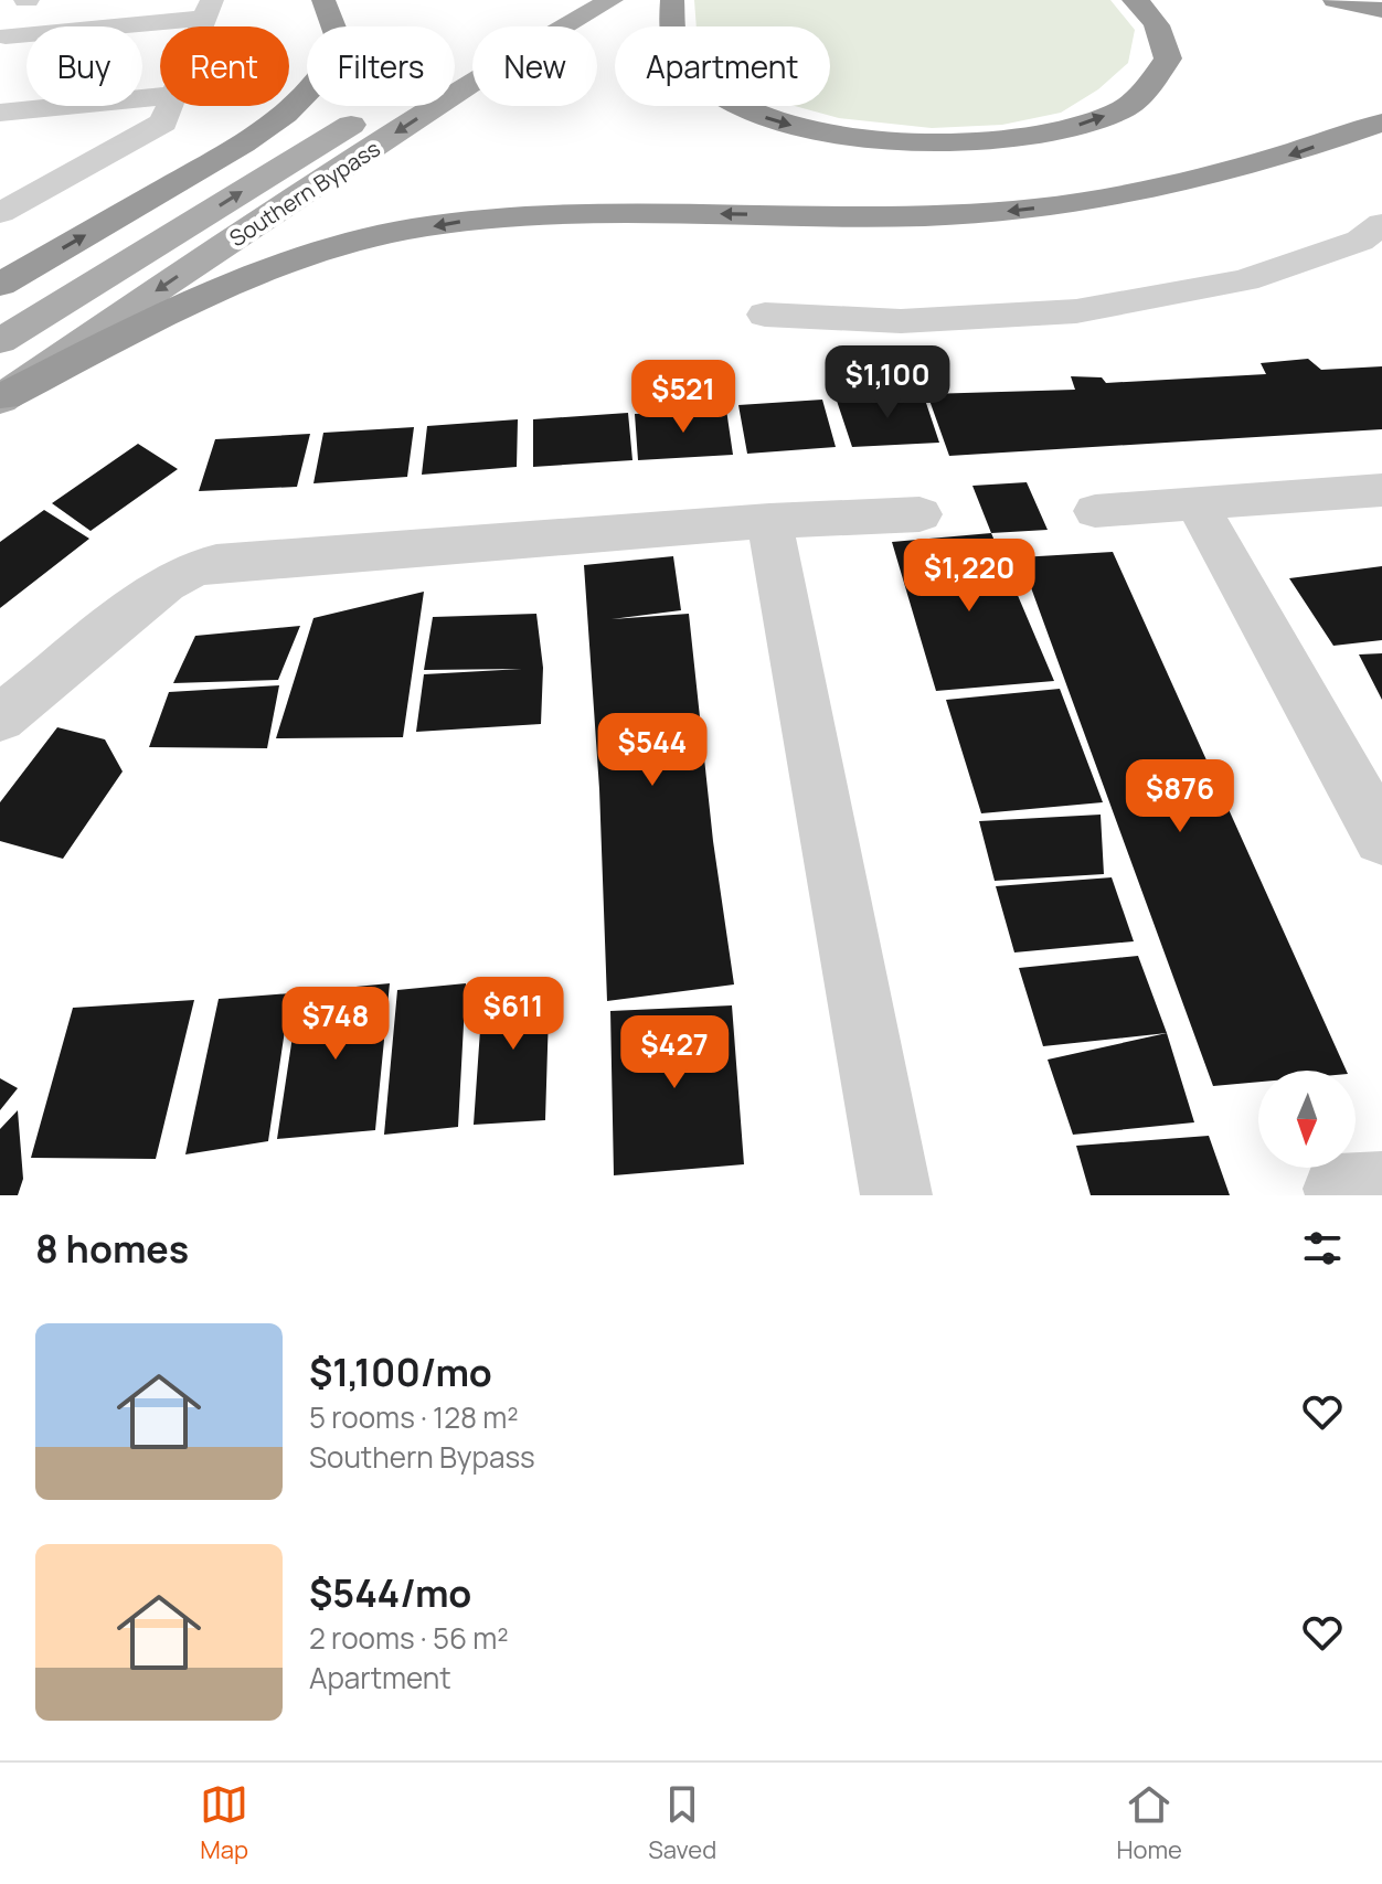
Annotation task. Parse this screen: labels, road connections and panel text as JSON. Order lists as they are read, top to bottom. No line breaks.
{"streets":{"main road":["Southern Bypass"]},"north":"bottom","page":{"chip":["Buy","Rent","Filters","New","Apartment"],"price":["$1,100","$521","$1,220","$544","$876","$611","$748","$427"],"heading":"8 homes","list":[{"name":"$1,100/mo","note":"5 rooms · 128 m² · Southern Bypass"},{"name":"$544/mo","note":"2 rooms · 56 m² · Apartment"}],"tabs":["Map","Saved","Home"]}}
